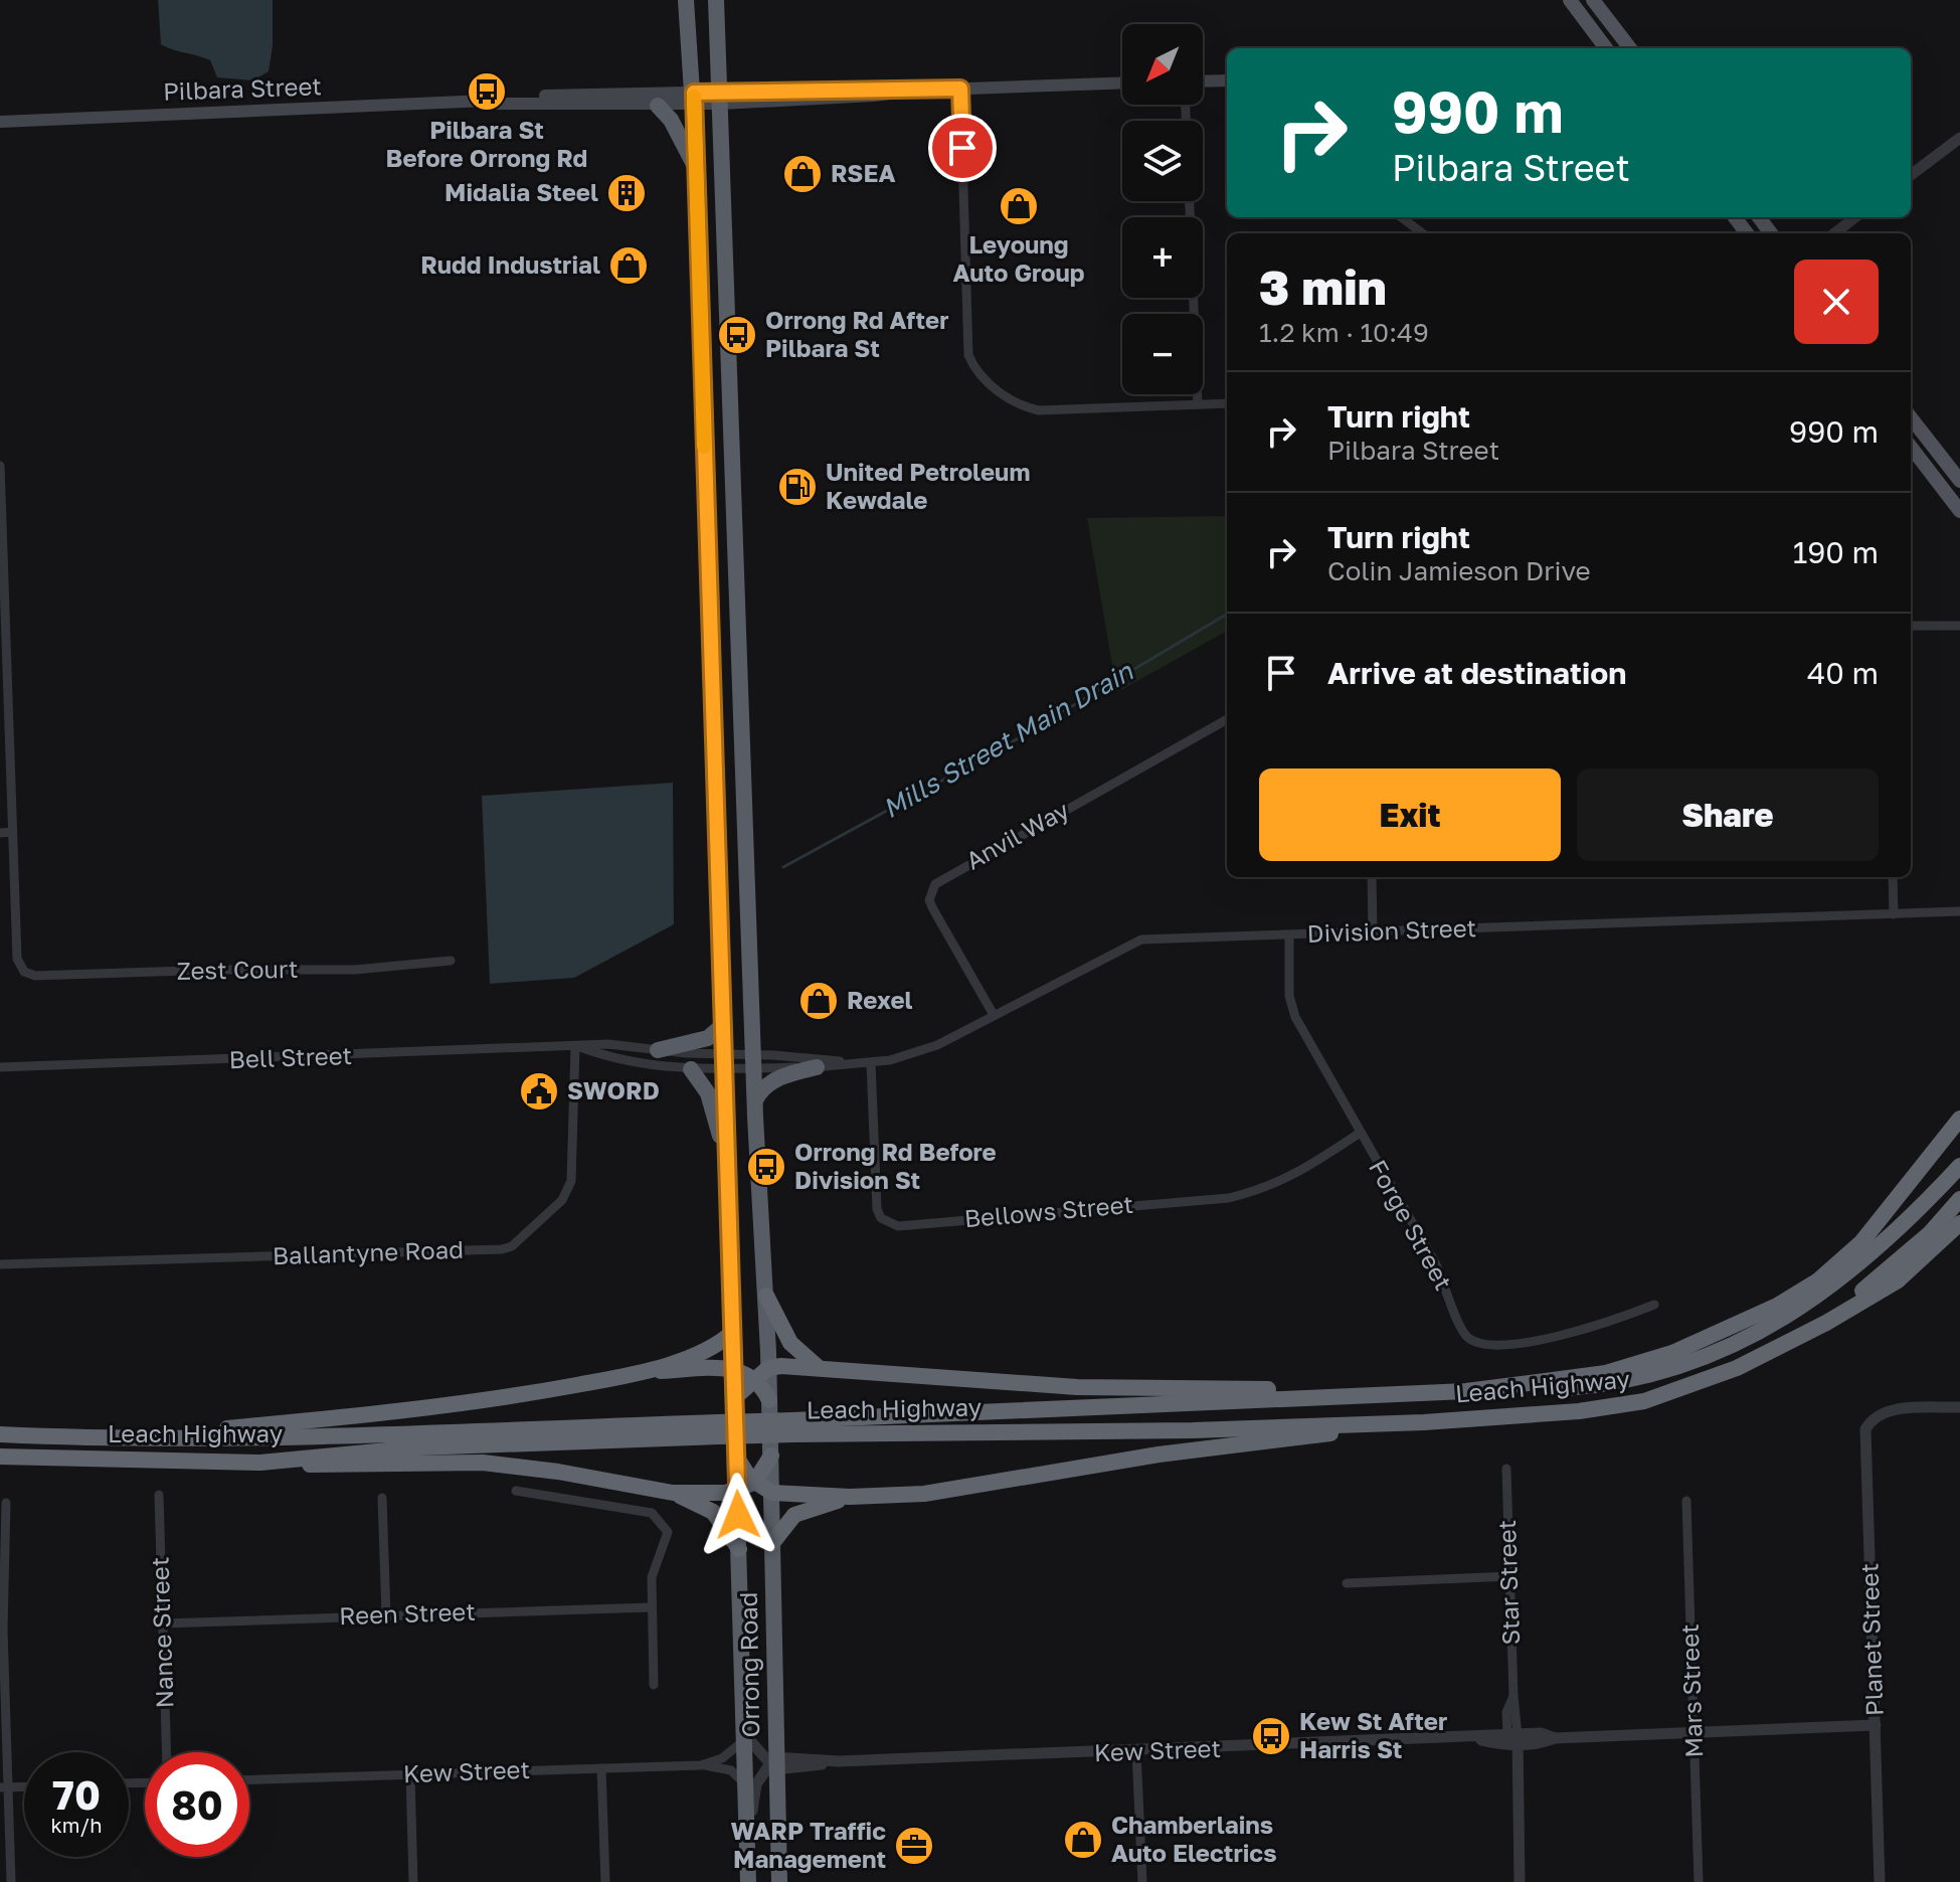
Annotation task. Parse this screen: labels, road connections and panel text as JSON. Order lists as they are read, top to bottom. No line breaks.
{"streets":{"highway":["Leach Highway","Orrong Road"],"main road":["Pilbara Street"],"street":["Anvil Way","Division Street","Zest Court","Bell Street","Bellows Street","Forge Street","Ballantyne Road","Star Street","Reen Street","Nance Street","Planet Street","Mars Street","Kew Street"]},"crossings":[["Pilbara Street","Orrong Road"],["Anvil Way","Division Street"],["Division Street","Bellows Street"],["Division Street","Forge Street"],["Bell Street","Ballantyne Road"],["Bell Street","Orrong Road"],["Bellows Street","Forge Street"],["Star Street","Kew Street"],["Reen Street","Nance Street"],["Planet Street","Kew Street"],["Orrong Road","Kew Street"],["Mars Street","Kew Street"]],"water":["Mills Street Main Drain"],"places":{"bus stop":["Pilbara St Before Orrong Rd","Orrong Rd After Pilbara St","Orrong Rd Before Division St","Kew St After Harris St"],"shop":["RSEA","Leyoung Auto Group","Rudd Industrial","Rexel","Chamberlains Auto Electrics"],"building":["Midalia Steel"],"fuel station":["United Petroleum Kewdale"],"public building":["SWORD"],"office":["WARP Traffic Management"]},"north":"bottom left","page":{"map_buttons":["+","−"],"turn":["990 m","Pilbara Street"],"heading":["3 min","1.2 km · 10:49"],"list":[{"name":"Turn right","note":"Pilbara Street","value":"990 m"},{"name":"Turn right","note":"Colin Jamieson Drive","value":"190 m"},{"name":"Arrive at destination","value":"40 m"}],"buttons":["Exit","Share"],"speed":"70 km/h","limit":"80"}}
